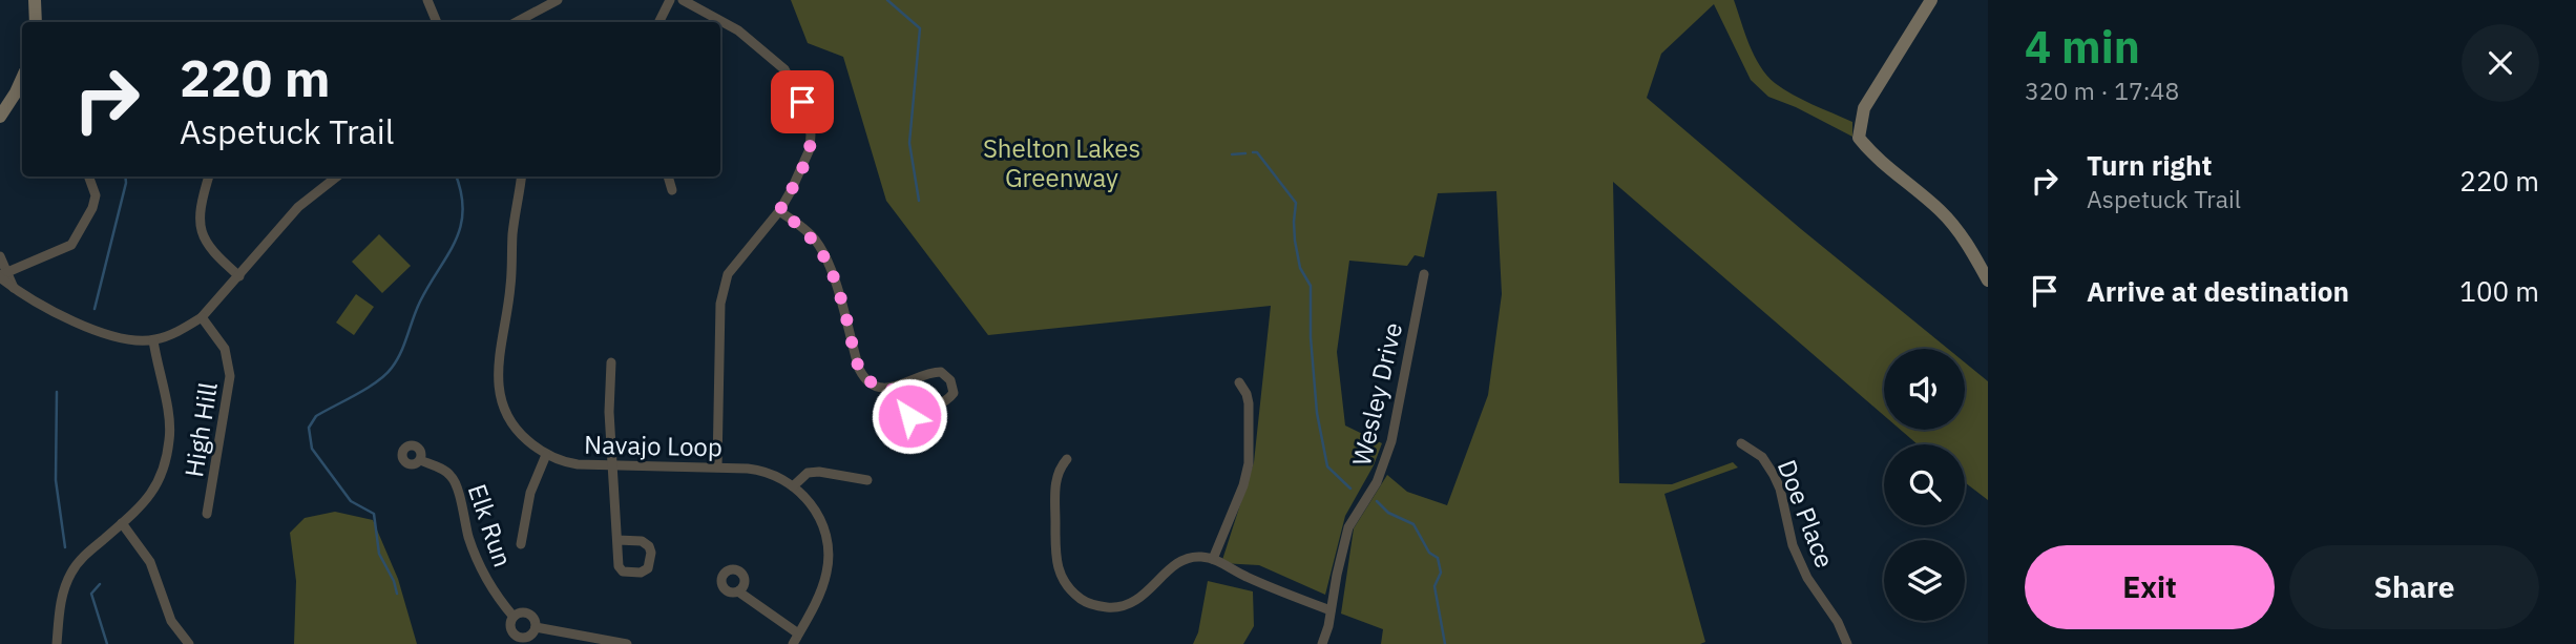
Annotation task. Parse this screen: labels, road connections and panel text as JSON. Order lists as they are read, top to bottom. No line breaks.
{"streets":{"street":["Wesley Drive","High Hill","Navajo Loop","Doe Place","Elk Run"]},"parks":["Shelton Lakes Greenway"],"page":{"heading":["4 min","320 m · 17:48"],"turn":["220 m","Aspetuck Trail"],"list":[{"name":"Turn right","note":"Aspetuck Trail","value":"220 m"},{"name":"Arrive at destination","value":"100 m"}],"buttons":["Exit","Share"]}}
